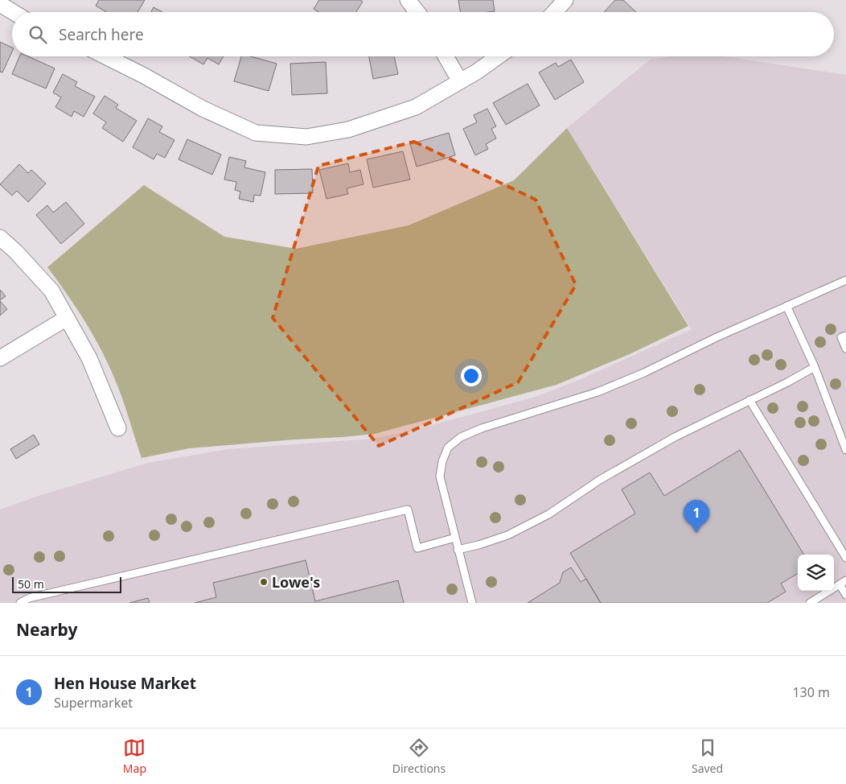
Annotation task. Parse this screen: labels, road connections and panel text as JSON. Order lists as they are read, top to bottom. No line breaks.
{"places":["Lowe's"],"scale_bar":"50 m","page":{"search":"Search here","pins":"1","scale":"50 m","heading":"Nearby","list":[{"mark":"1","name":"Hen House Market","note":"Supermarket","value":"130 m"}],"nav":["Map","Directions","Saved"]}}
